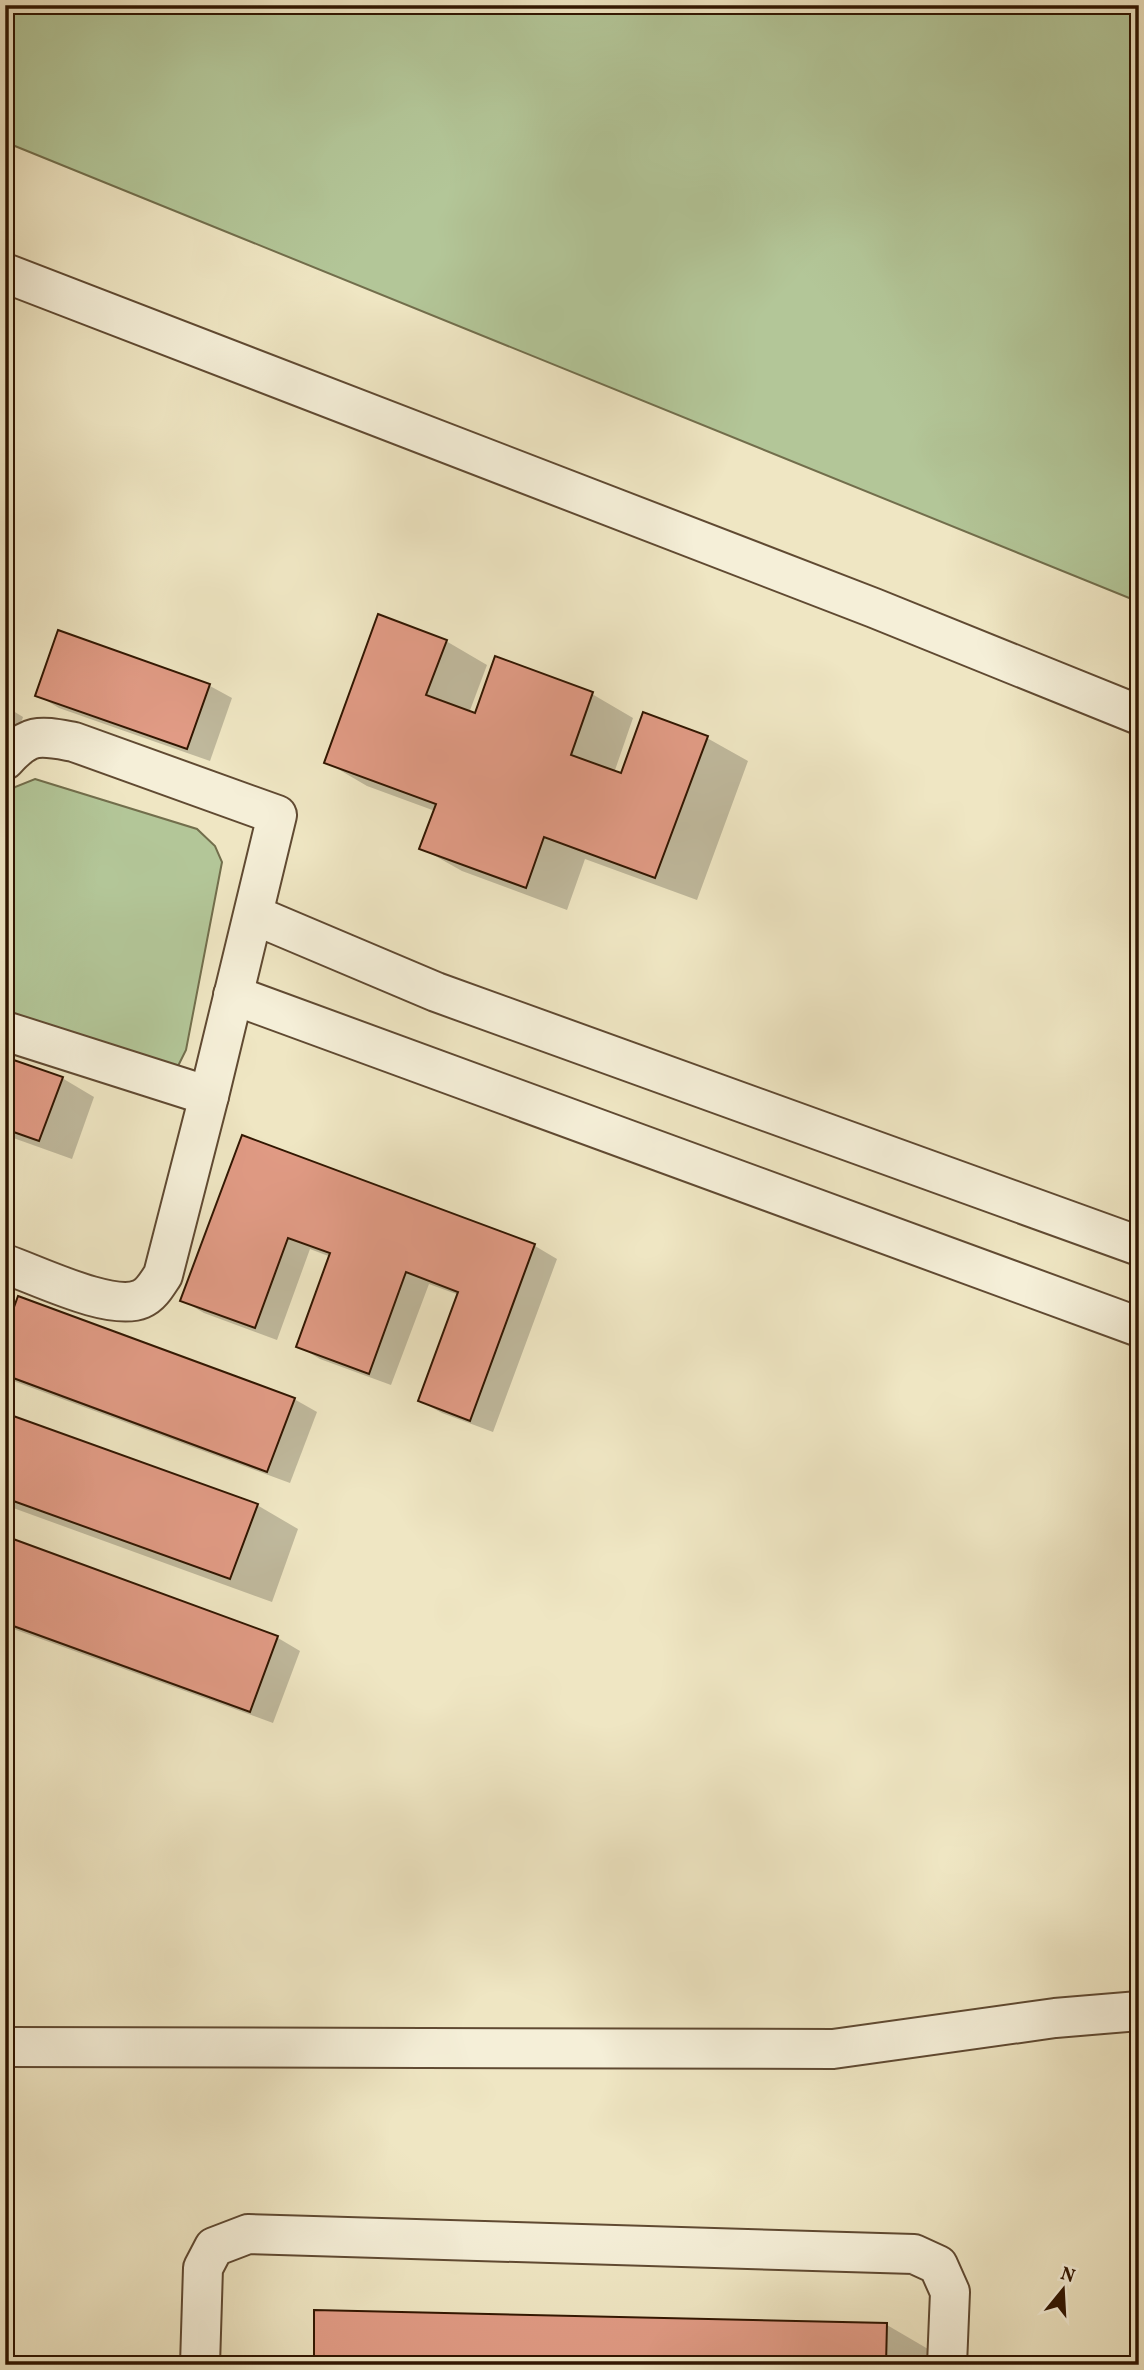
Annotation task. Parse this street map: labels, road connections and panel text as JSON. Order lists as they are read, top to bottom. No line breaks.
{"north":"top"}
